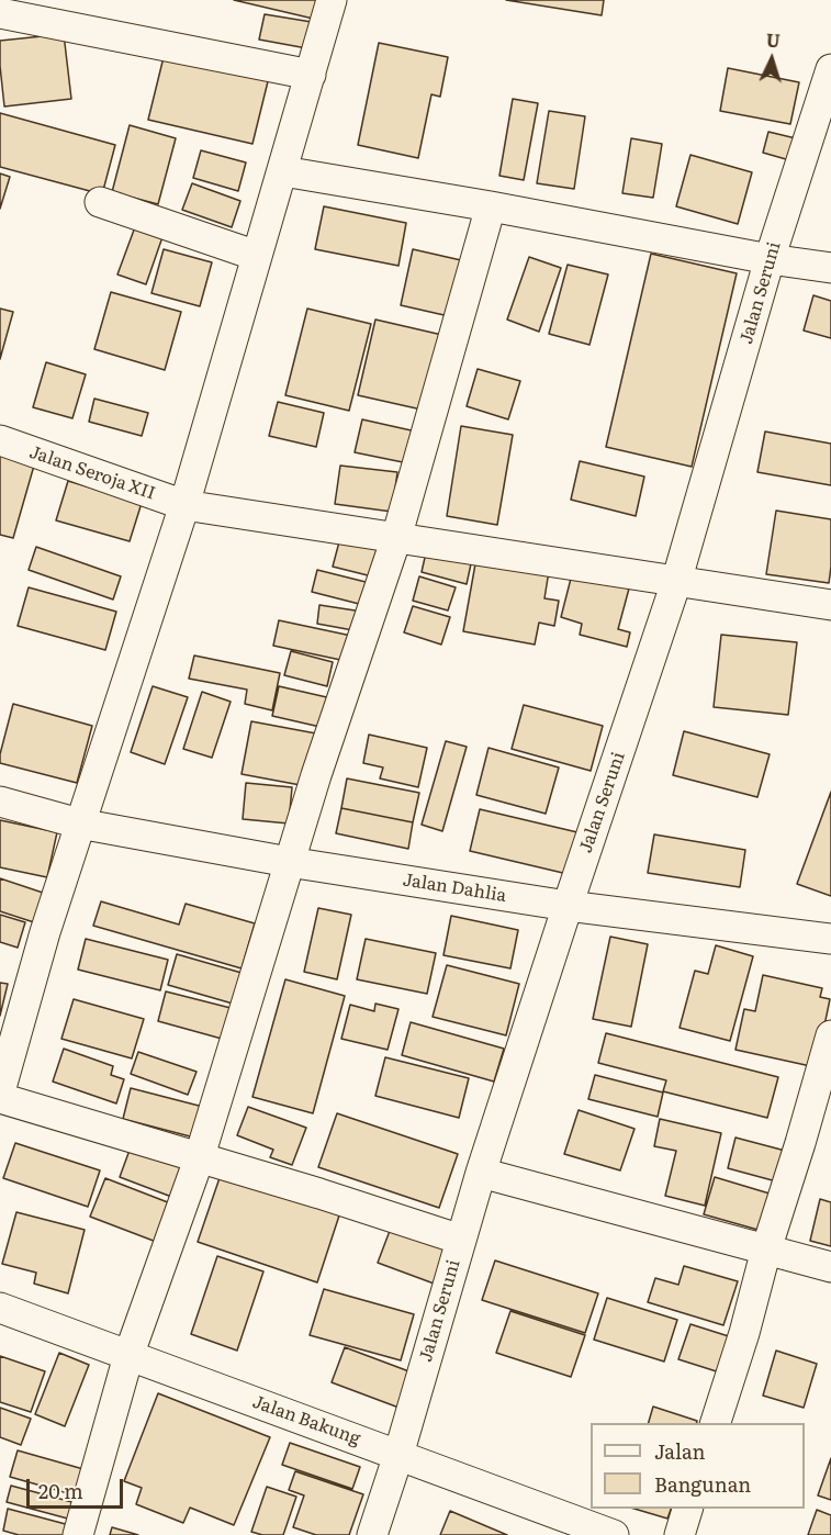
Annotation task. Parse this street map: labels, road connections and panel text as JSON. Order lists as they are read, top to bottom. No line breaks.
{"streets":{"street":["Jalan Seruni","Jalan Seroja XII","Jalan Dahlia","Jalan Bakung"]},"crossings":[["Jalan Seruni","Jalan Seroja XII"],["Jalan Seruni","Jalan Dahlia"],["Jalan Seruni","Jalan Bakung"]],"legend":["Jalan","Bangunan"],"scale_bar":"20 m","north":"top"}
